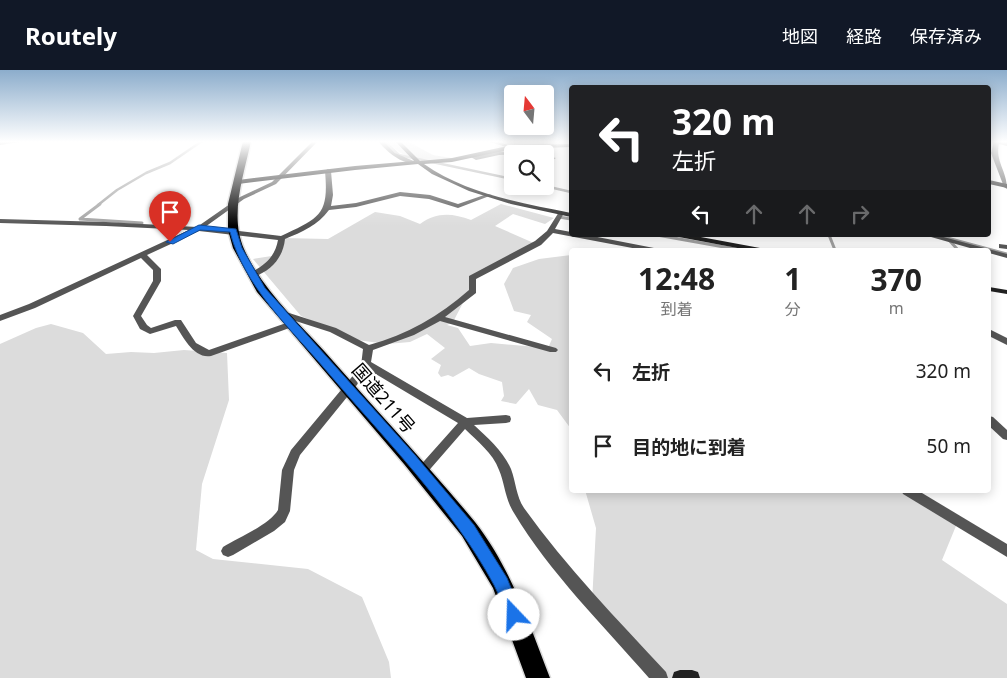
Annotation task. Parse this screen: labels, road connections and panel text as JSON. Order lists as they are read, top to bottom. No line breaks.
{"streets":{"highway":["国道211号"]},"north":"top","page":{"header":"Routely","nav":["地図","経路","保存済み"],"turn":["320 m","左折"],"eta":["12:48","到着","1","分","370","m"],"list":[{"name":"左折","value":"320 m"},{"name":"目的地に到着","value":"50 m"}]}}
